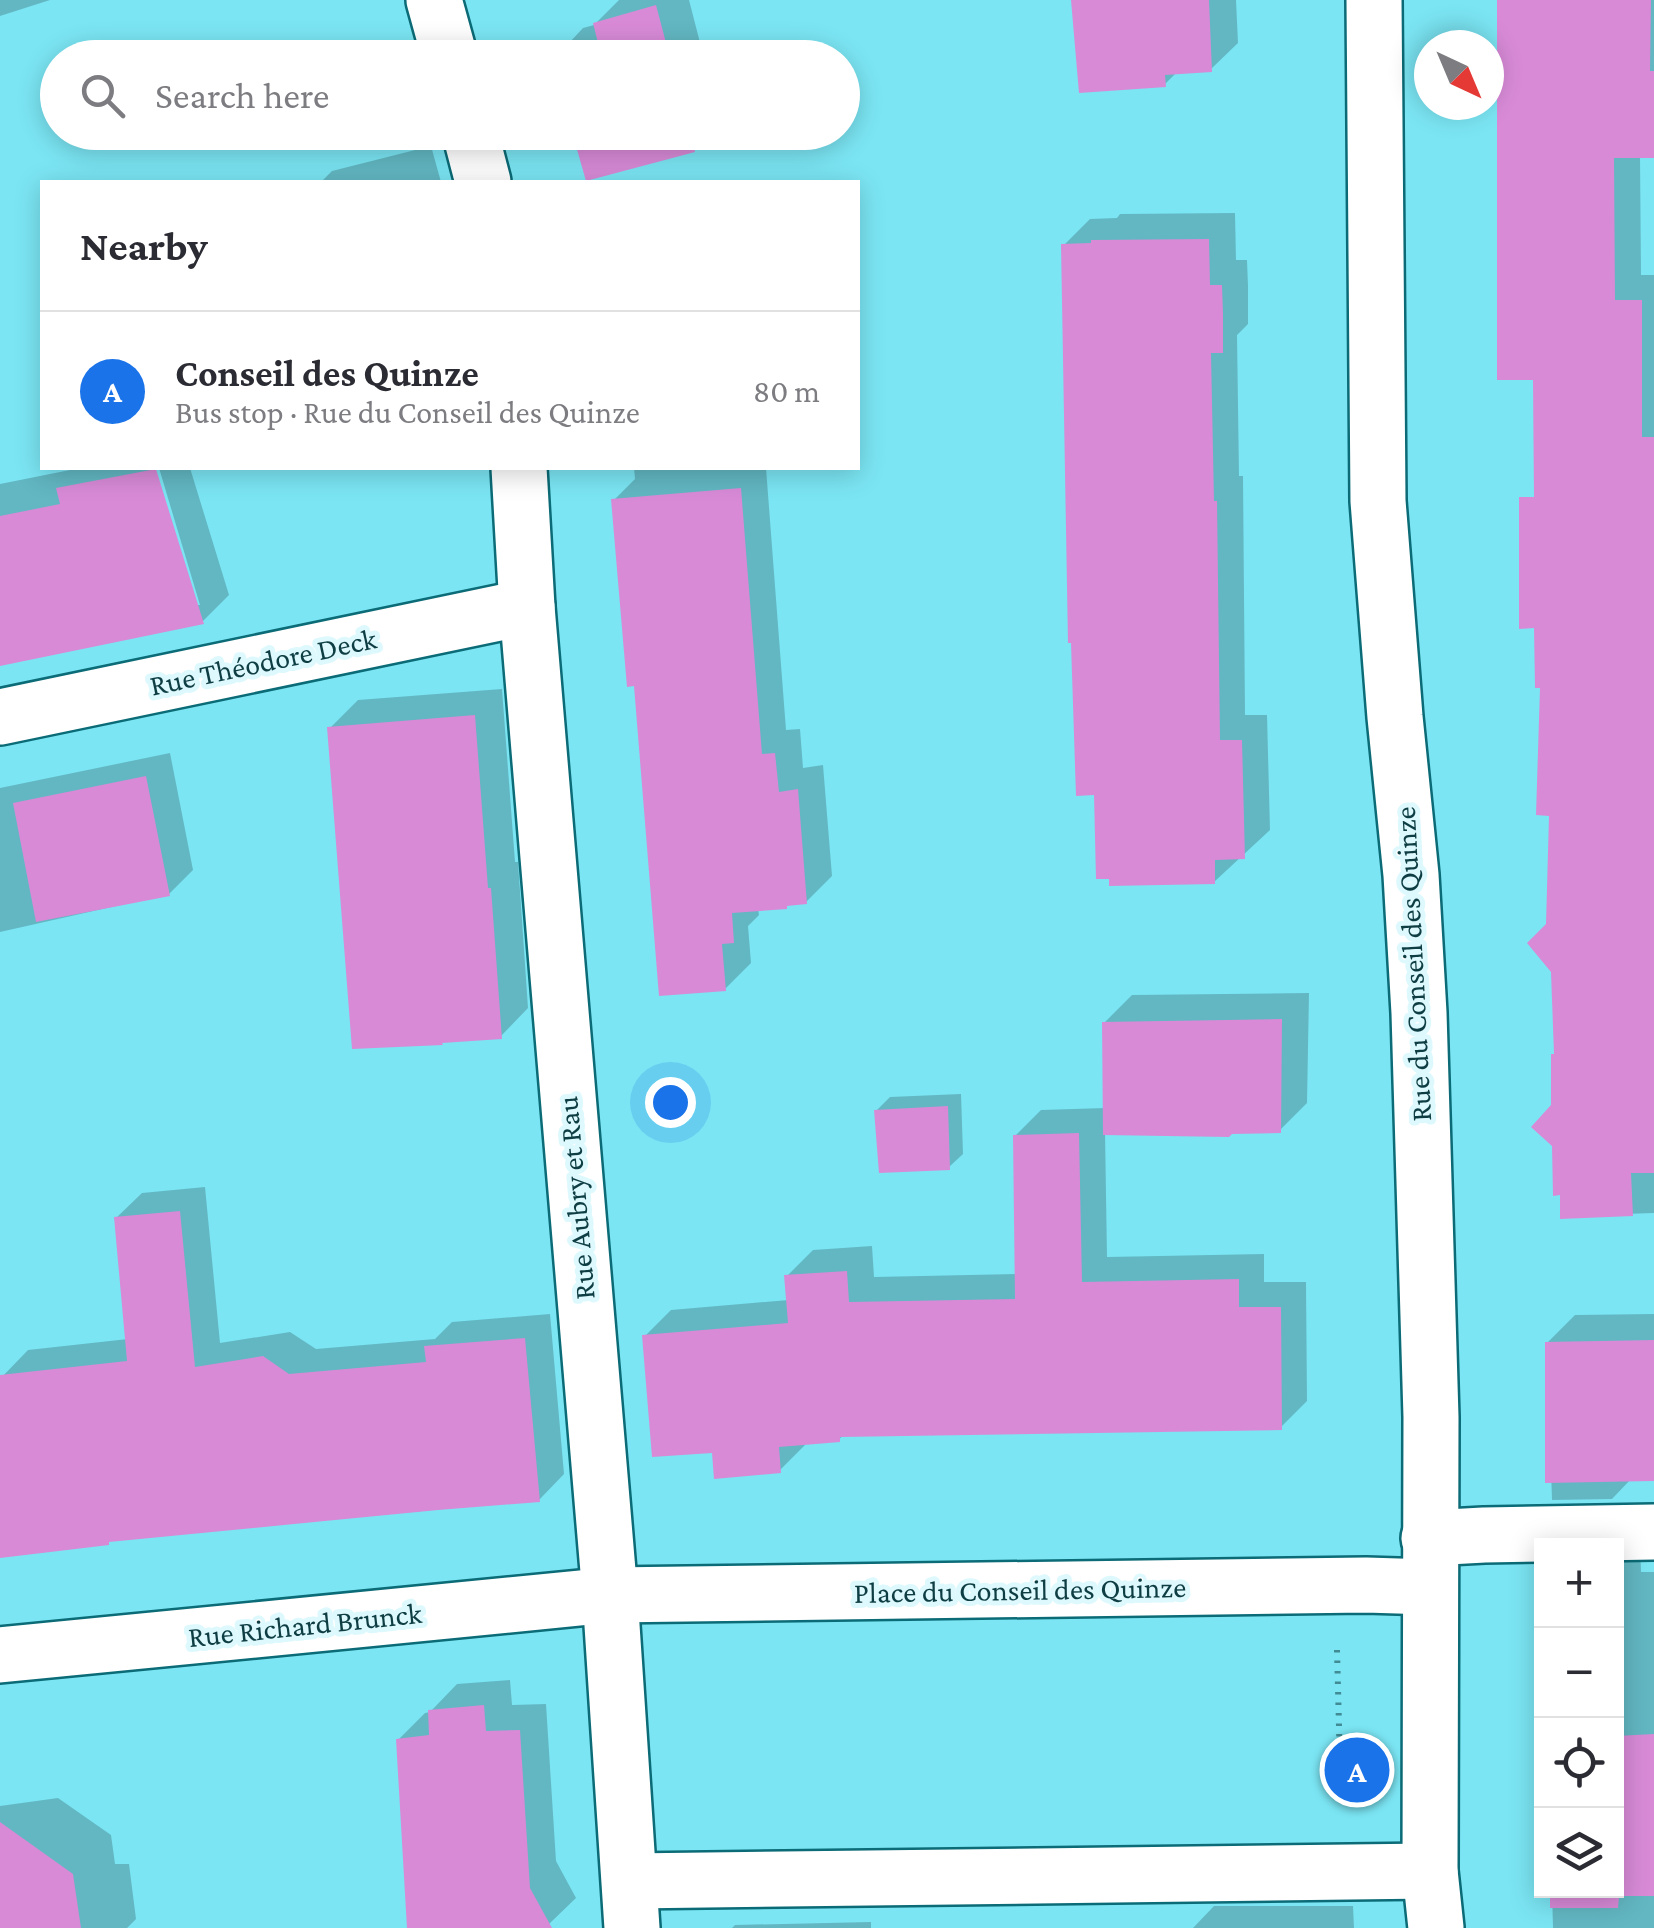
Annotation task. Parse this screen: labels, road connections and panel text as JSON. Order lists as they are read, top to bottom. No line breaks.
{"streets":{"street":["Rue Théodore Deck","Rue du Conseil des Quinze","Rue Aubry et Rau","Place du Conseil des Quinze","Rue Richard Brunck"]},"crossings":[["Rue Théodore Deck","Rue Aubry et Rau"],["Rue du Conseil des Quinze","Place du Conseil des Quinze"],["Rue Aubry et Rau","Place du Conseil des Quinze"],["Rue Aubry et Rau","Rue Richard Brunck"],["Place du Conseil des Quinze","Rue Richard Brunck"]],"north":"bottom right","page":{"search":"Search here","heading":"Nearby","list":[{"mark":"A","name":"Conseil des Quinze","note":"Bus stop · Rue du Conseil des Quinze","value":"80 m"}],"map_buttons":["+","−"],"pins":"A"}}
